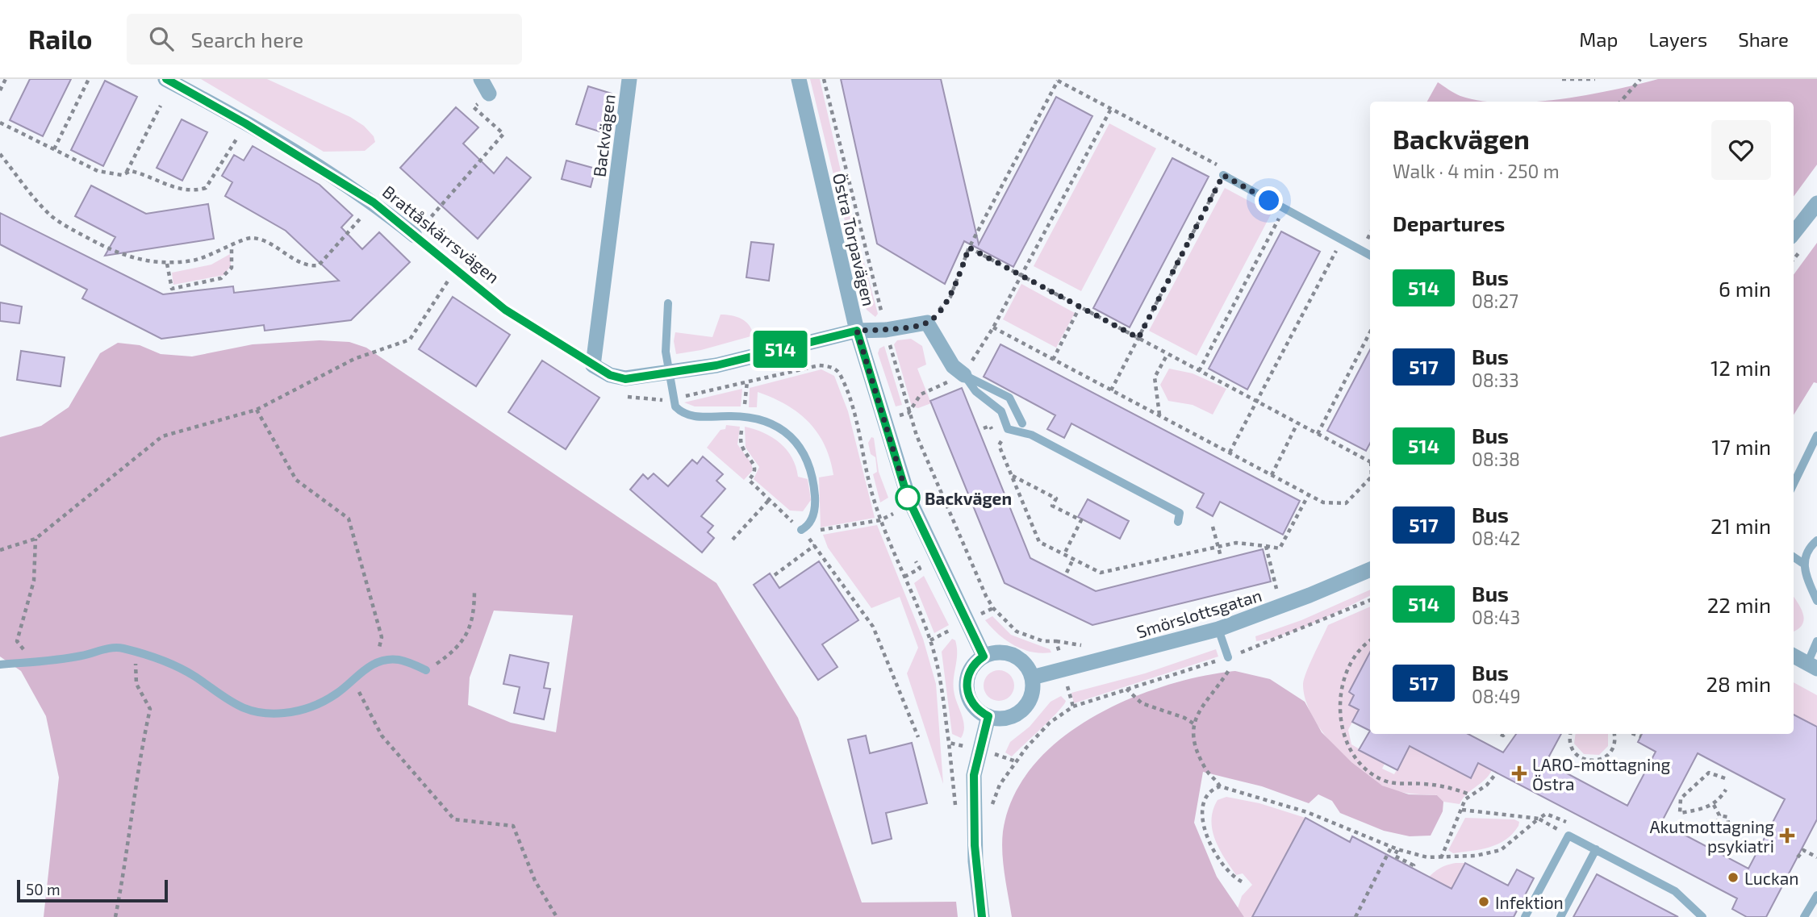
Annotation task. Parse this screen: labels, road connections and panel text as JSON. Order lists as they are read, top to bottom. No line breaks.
{"streets":{"street":["Backvägen","Brattåskärrsvägen","Östra Torpavägen","Smörslottsgatan"]},"crossings":[["Backvägen","Brattåskärrsvägen"],["Brattåskärrsvägen","Östra Torpavägen"],["Östra Torpavägen","Smörslottsgatan"]],"places":{"other":["Backvägen","Luckan","Infektion"],"health":["LARO-mottagning Östra","Akutmottagning psykiatri"]},"lines":["bus line 514"],"scale_bar":"50 m","page":{"header":"Railo","search":"Search here","nav":["Map","Layers","Share"],"on_map":"514","heading":[["Backvägen","Walk · 4 min · 250 m"],"Departures"],"list":[{"mark":"514","name":"Bus","note":"08:27","value":"6 min"},{"mark":"517","name":"Bus","note":"08:33","value":"12 min"},{"mark":"514","name":"Bus","note":"08:38","value":"17 min"},{"mark":"517","name":"Bus","note":"08:42","value":"21 min"},{"mark":"514","name":"Bus","note":"08:43","value":"22 min"},{"mark":"517","name":"Bus","note":"08:49","value":"28 min"}],"scale":"50 m"}}
